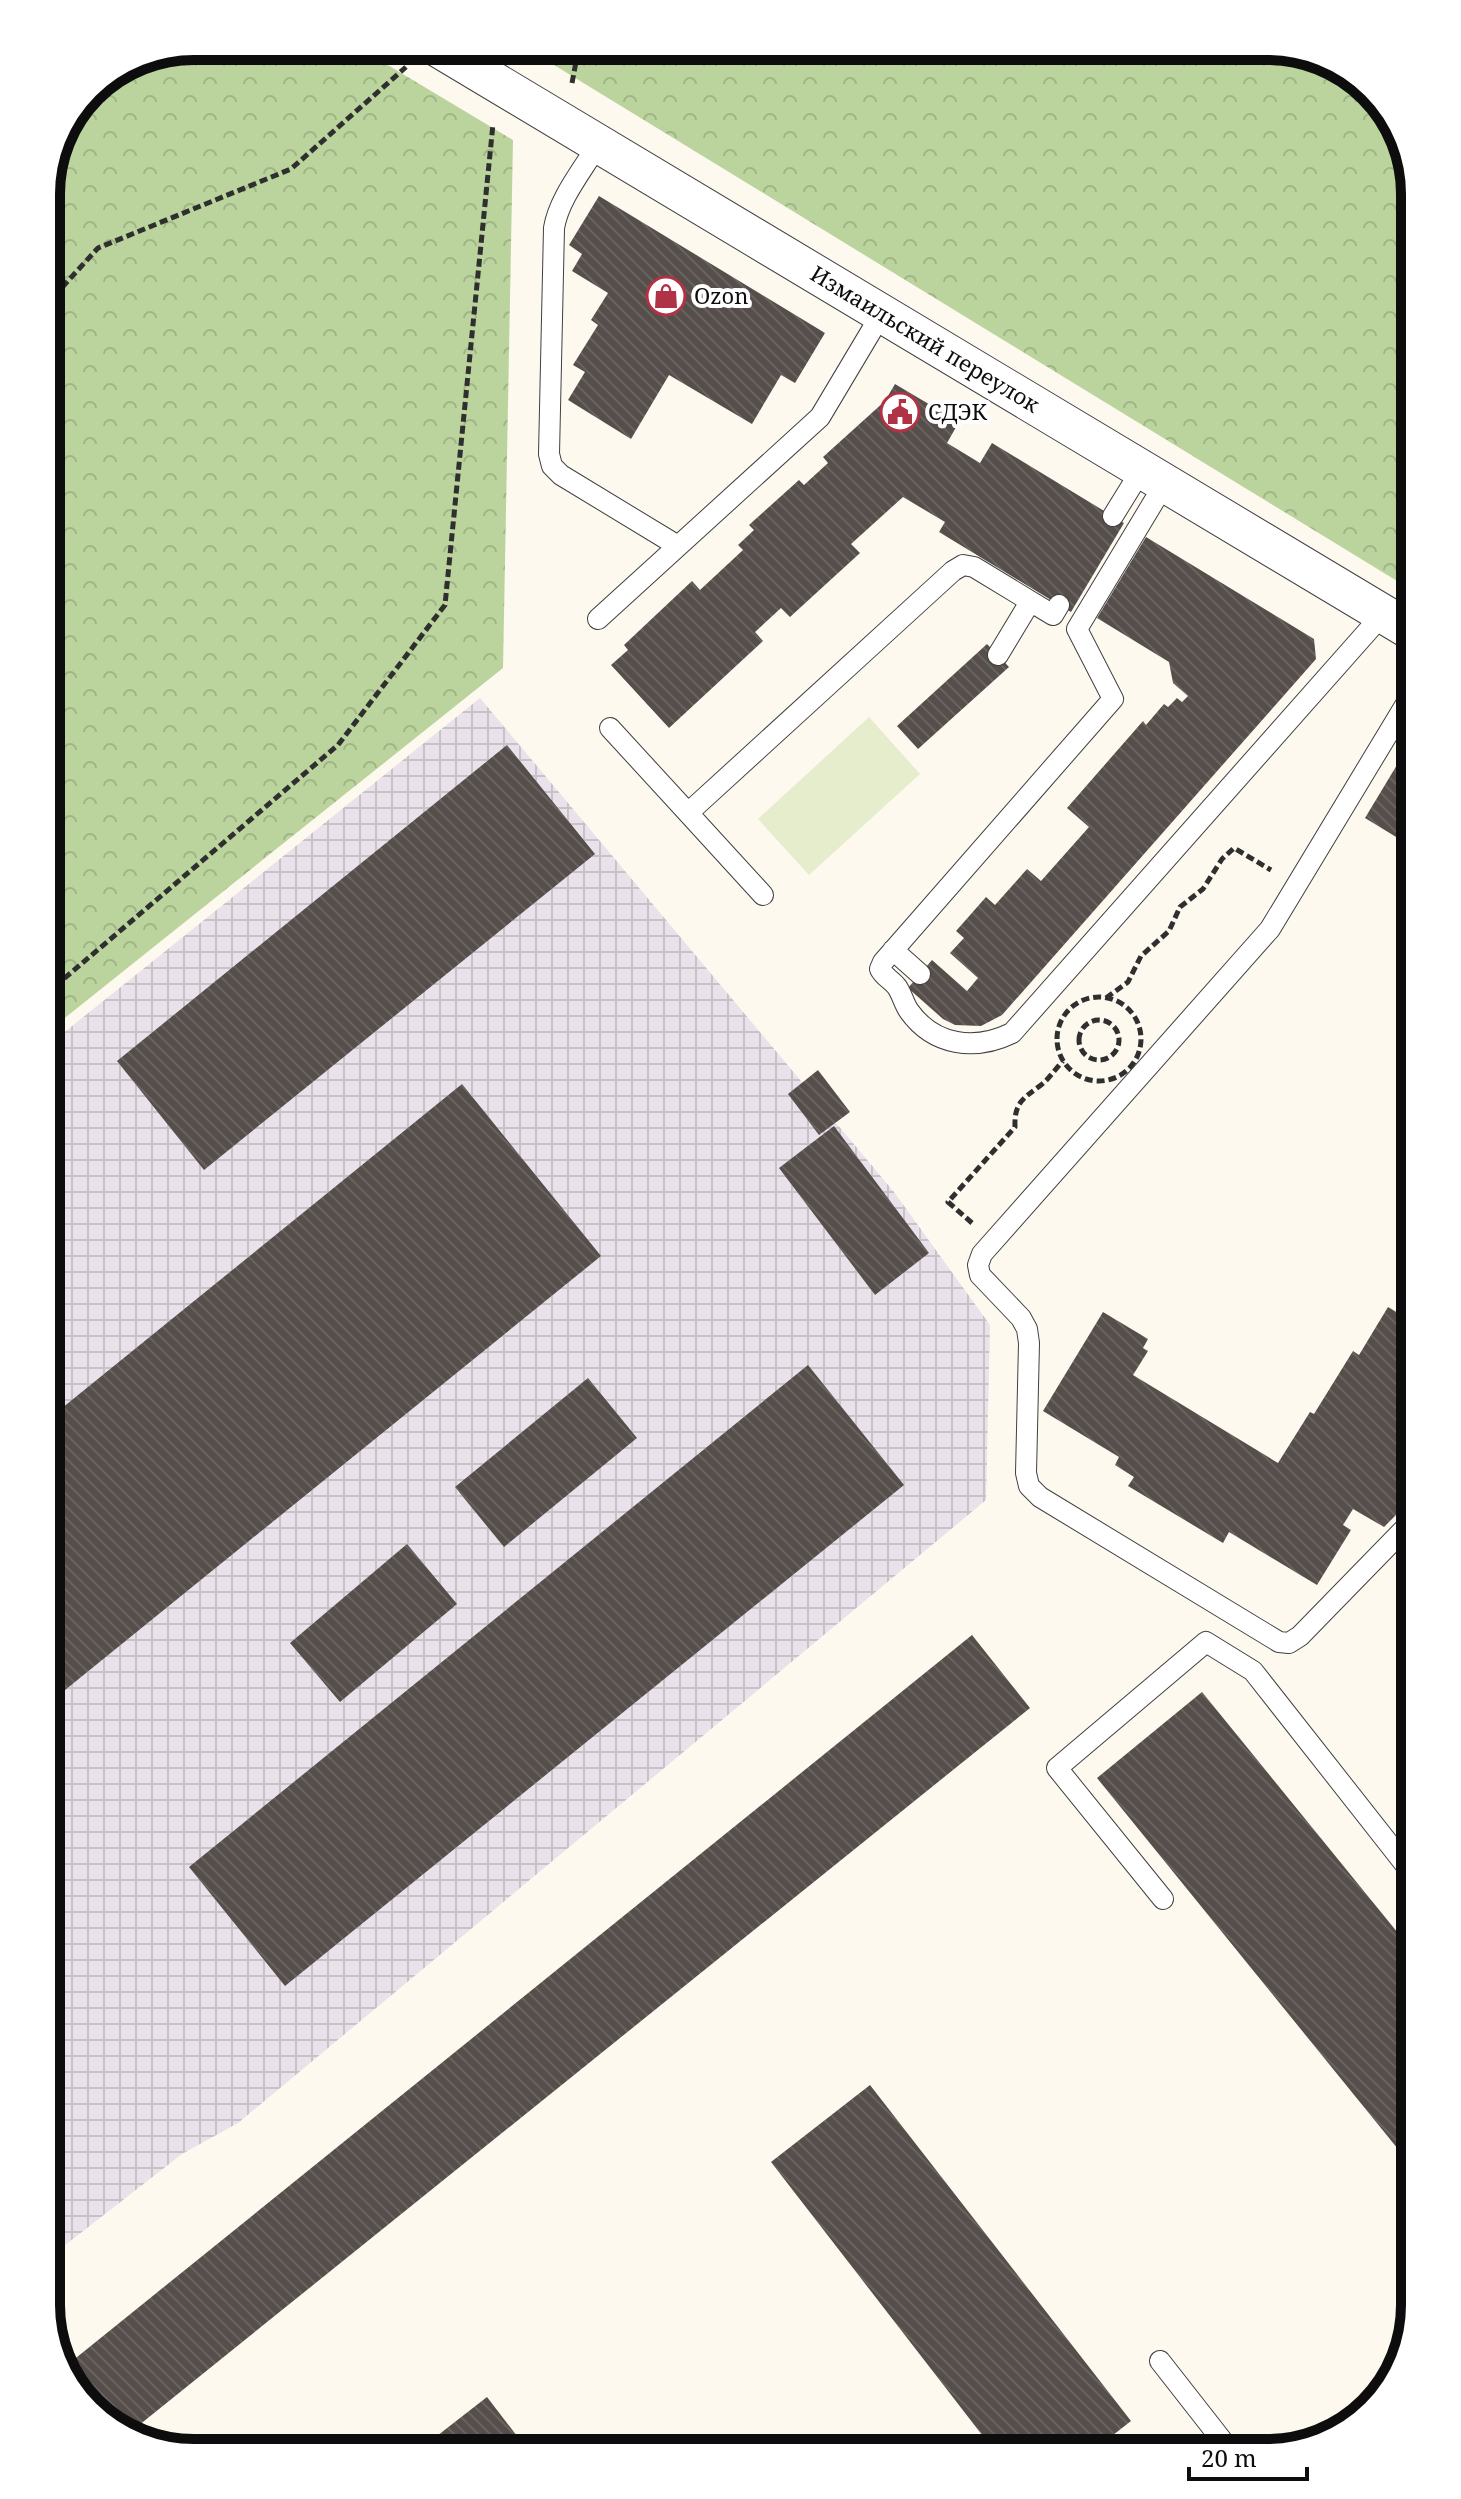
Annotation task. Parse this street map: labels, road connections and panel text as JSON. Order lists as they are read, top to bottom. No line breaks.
{"streets":{"street":["Измаильский переулок"]},"places":{"shop":["Ozon"],"public building":["СДЭК"]},"scale_bar":"20 m"}
